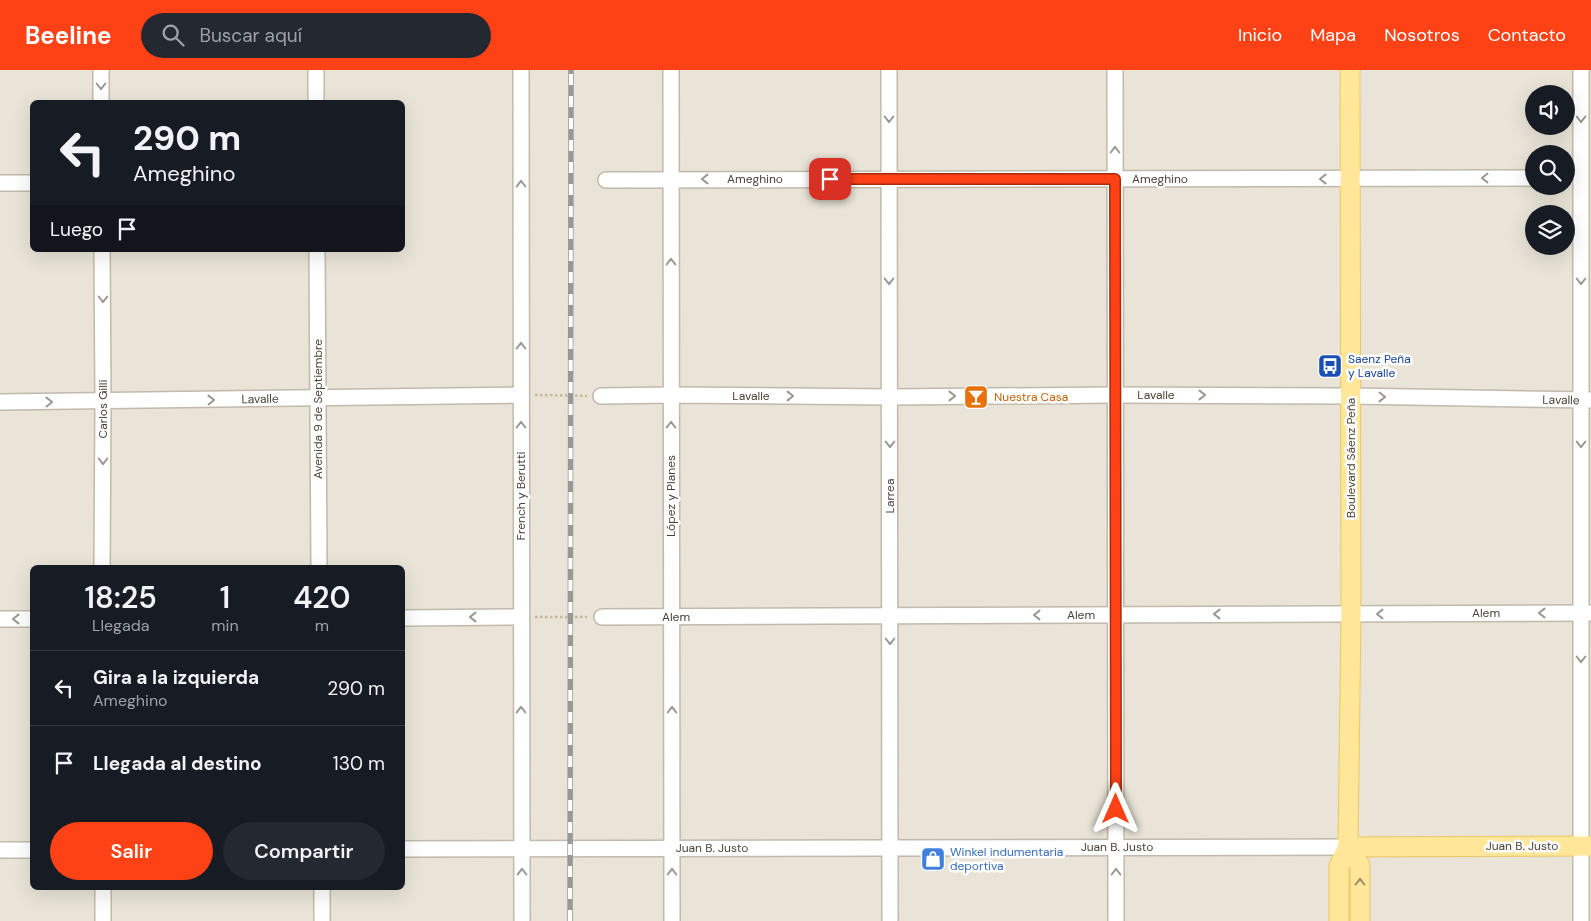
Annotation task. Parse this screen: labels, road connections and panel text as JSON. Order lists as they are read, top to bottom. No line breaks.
{"streets":{"main road":["Boulevard Sáenz Peña","Juan B. Justo"],"street":["Ameghino","Lavalle","Carlos Gilli","Avenida 9 de Septiembre","French y Berutti","López y Planes","Larrea","Alem"]},"crossings":[["Ameghino","Boulevard Sáenz Peña"],["Ameghino","López y Planes"],["Ameghino","Larrea"],["Lavalle","Carlos Gilli"],["Lavalle","Avenida 9 de Septiembre"],["Lavalle","Boulevard Sáenz Peña"],["Lavalle","French y Berutti"],["Lavalle","López y Planes"],["Lavalle","Larrea"],["Boulevard Sáenz Peña","Alem"],["Boulevard Sáenz Peña","Juan B. Justo"],["French y Berutti","Juan B. Justo"],["López y Planes","Alem"],["López y Planes","Juan B. Justo"],["Larrea","Alem"],["Larrea","Juan B. Justo"]],"one_way":["Ameghino","Lavalle","Carlos Gilli","French y Berutti","López y Planes","Larrea","Alem"],"places":{"bus stop":["Saenz Peña y Lavalle"],"bar":["Nuestra Casa"],"shop":["Winkel indumentaria deportiva"]},"page":{"header":"Beeline","search":"Buscar aquí","nav":["Inicio","Mapa","Nosotros","Contacto"],"turn":["290 m","Ameghino"],"then":"Luego","eta":["18:25","Llegada","1","min","420","m"],"list":[{"name":"Gira a la izquierda","note":"Ameghino","value":"290 m"},{"name":"Llegada al destino","value":"130 m"}],"buttons":["Salir","Compartir"]}}
